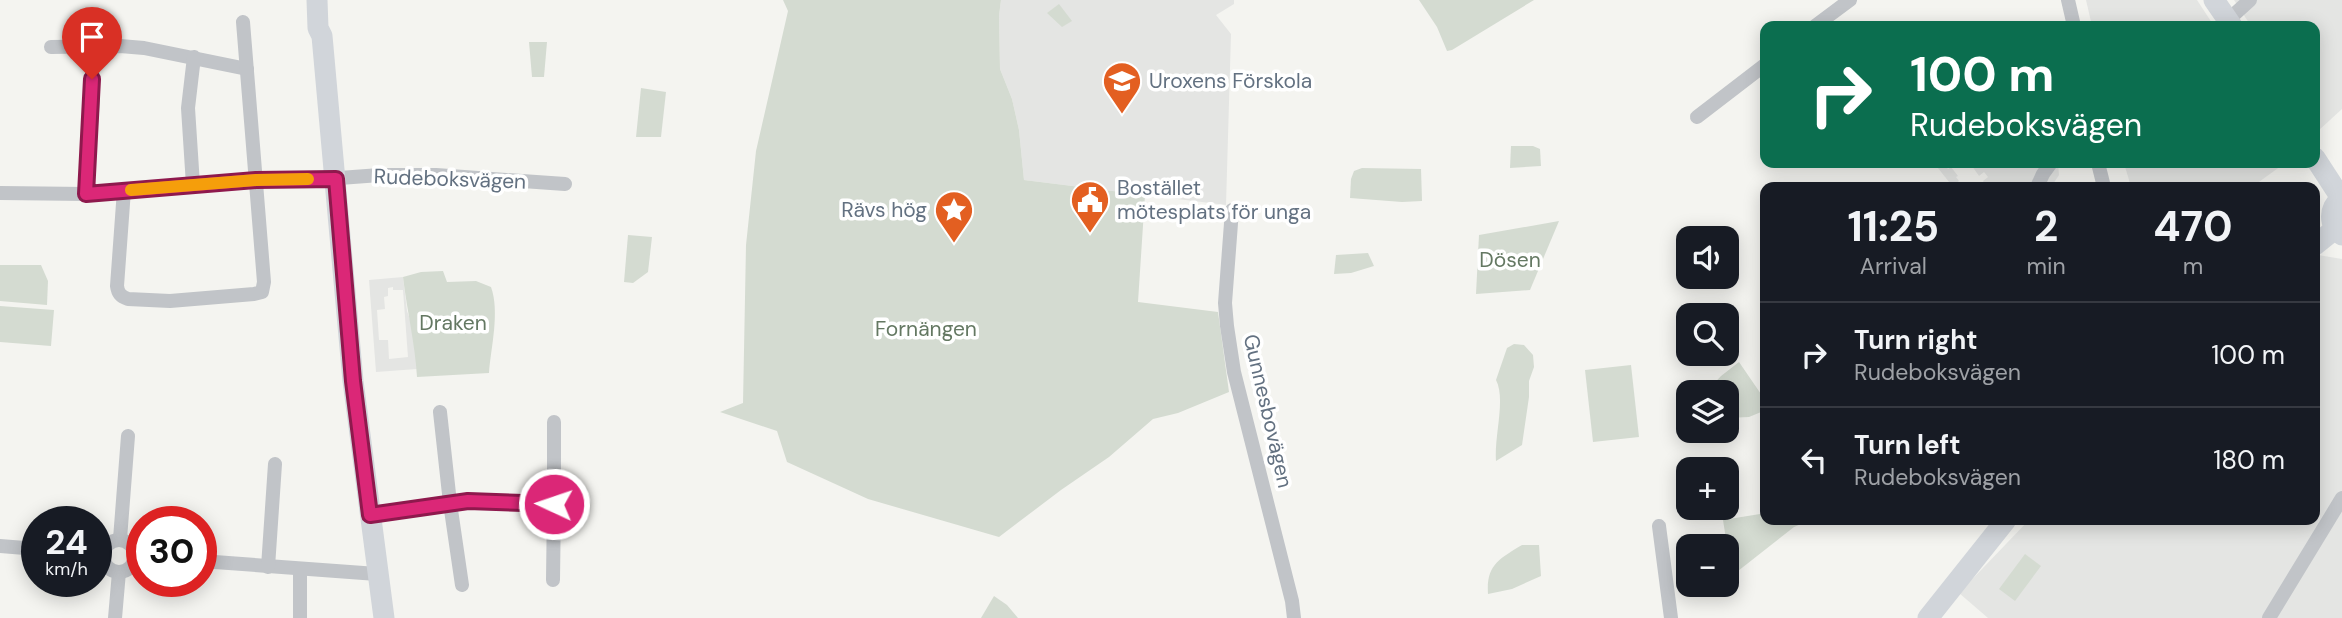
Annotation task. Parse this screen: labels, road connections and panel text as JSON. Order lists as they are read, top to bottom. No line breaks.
{"streets":{"street":["Rudeboksvägen","Gunnesbovägen"]},"parks":["Dösen","Draken","Fornängen"],"places":{"school or university":["Uroxens Förskola"],"public building":["Bostället mötesplats för unga"],"place":["Rävs hög"]},"page":{"turn":["100 m","Rudeboksvägen"],"eta":["11:25","Arrival","2","min","470","m"],"map_buttons":["+","−"],"list":[{"name":"Turn right","note":"Rudeboksvägen","value":"100 m"},{"name":"Turn left","note":"Rudeboksvägen","value":"180 m"}],"speed":"24 km/h","limit":"30"}}
